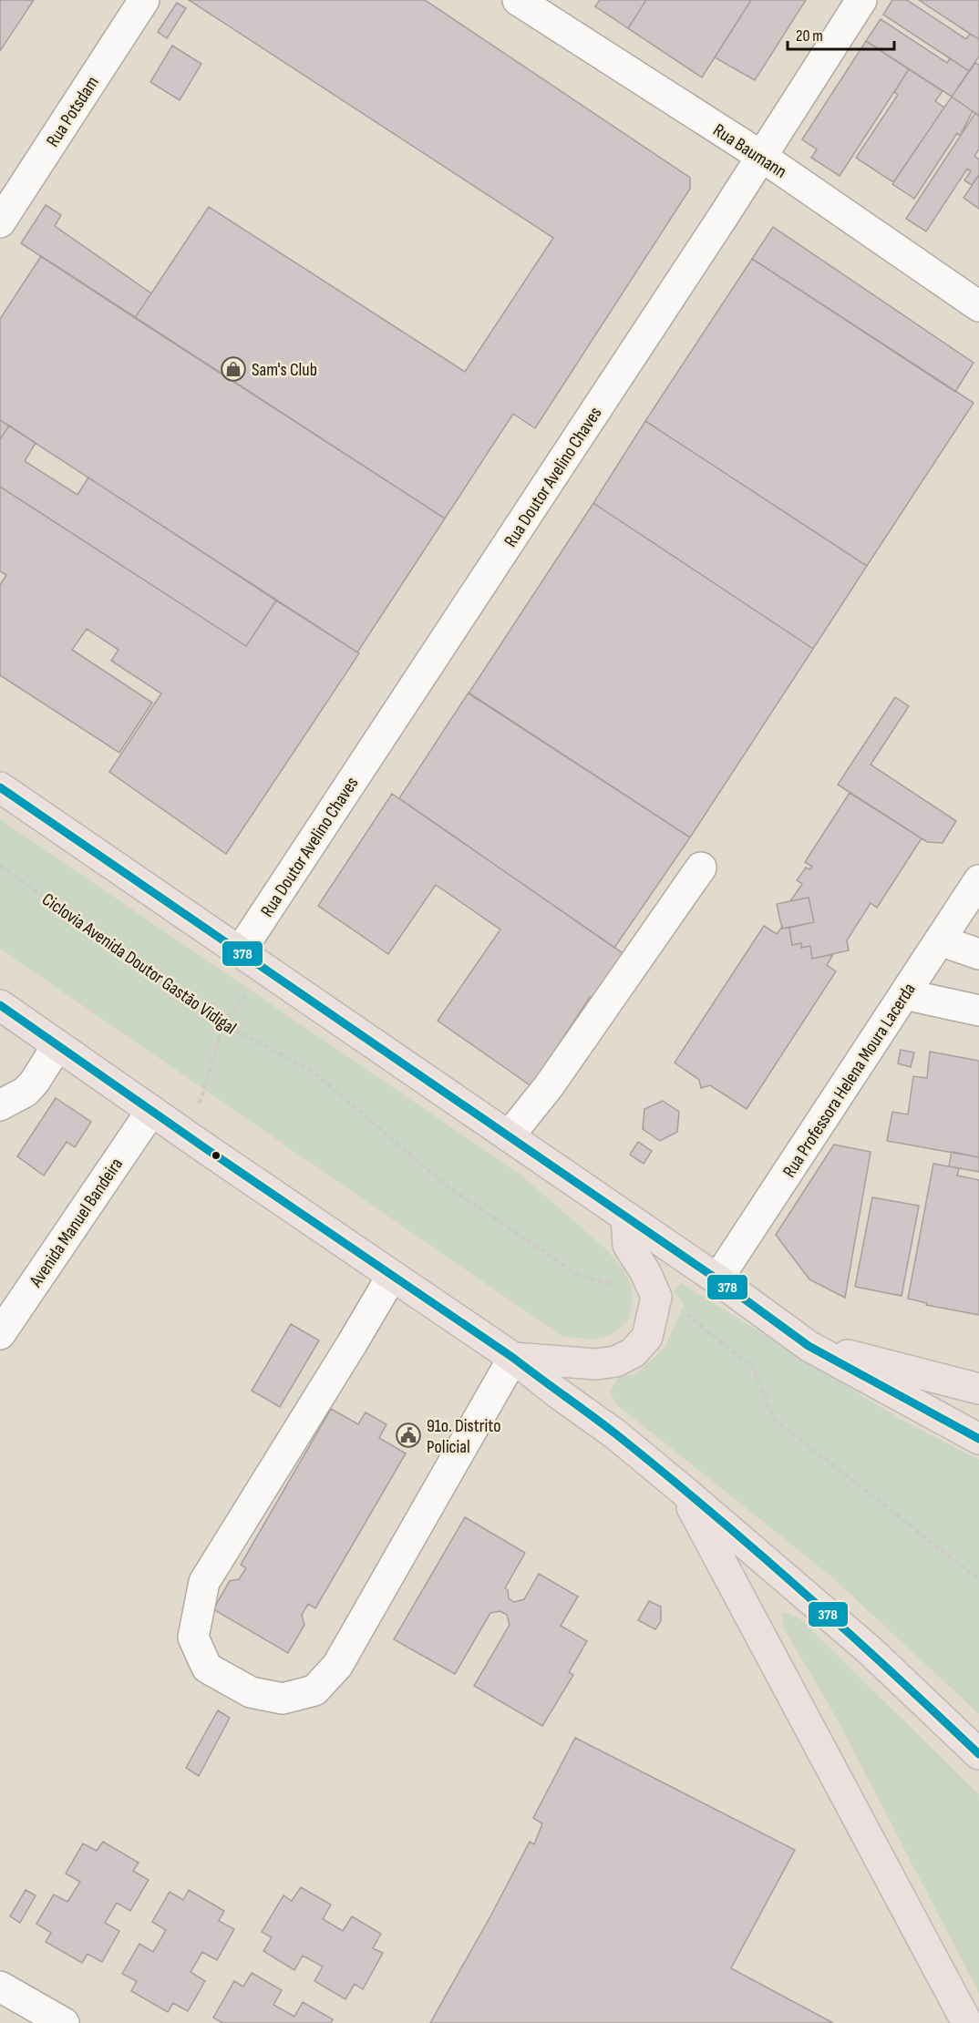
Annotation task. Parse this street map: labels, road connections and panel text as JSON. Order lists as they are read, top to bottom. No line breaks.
{"streets":{"street":["Rua Potsdam","Rua Baumann","Rua Doutor Avelino Chaves","Rua Professora Helena Moura Lacerda","Avenida Manuel Bandeira"],"path":["Ciclovia Avenida Doutor Gastão Vidigal"]},"crossings":[["Rua Baumann","Rua Doutor Avelino Chaves"]],"places":{"shop":["Sam's Club"],"public building":["91o. Distrito Policial"]},"lines":["transit line 378"],"scale_bar":"20 m"}
